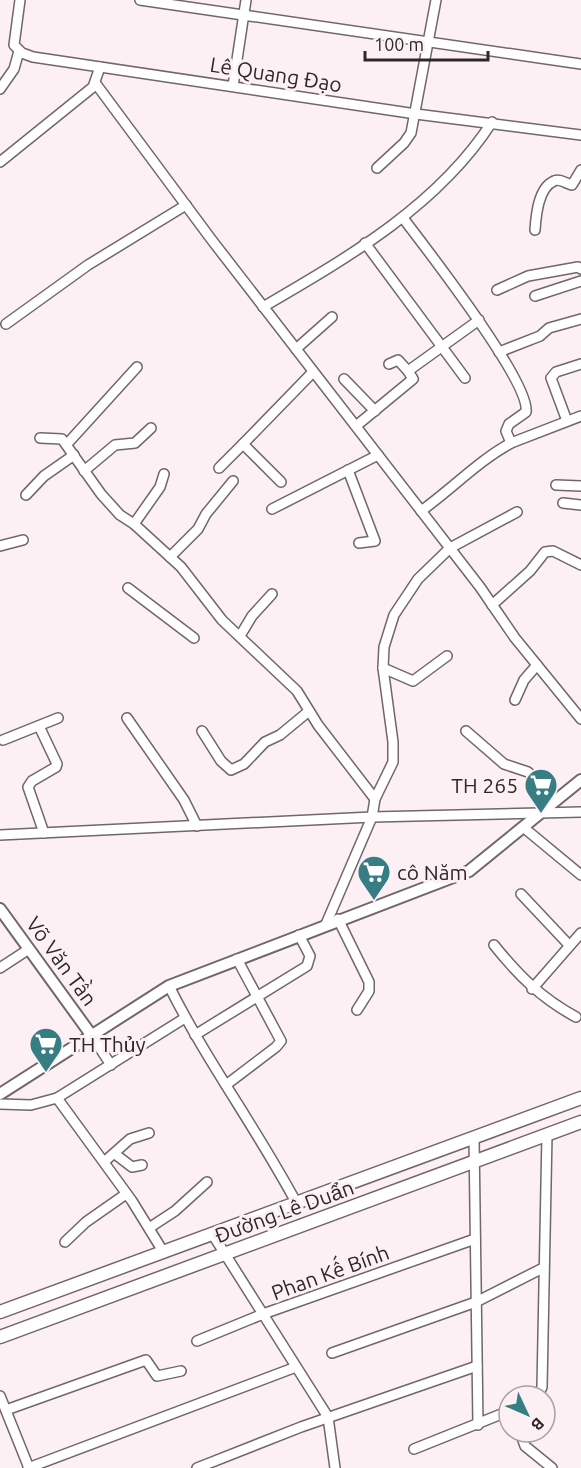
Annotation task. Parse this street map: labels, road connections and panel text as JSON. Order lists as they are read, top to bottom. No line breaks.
{"streets":{"main road":["Đường Lê Duẩn"],"street":["Lê Quang Đạo","Võ Văn Tần","Phan Kế Bính"]},"places":{"supermarket":["TH 265","cô Năm","TH Thủy"]},"scale_bar":"100 m","north":"bottom right"}
